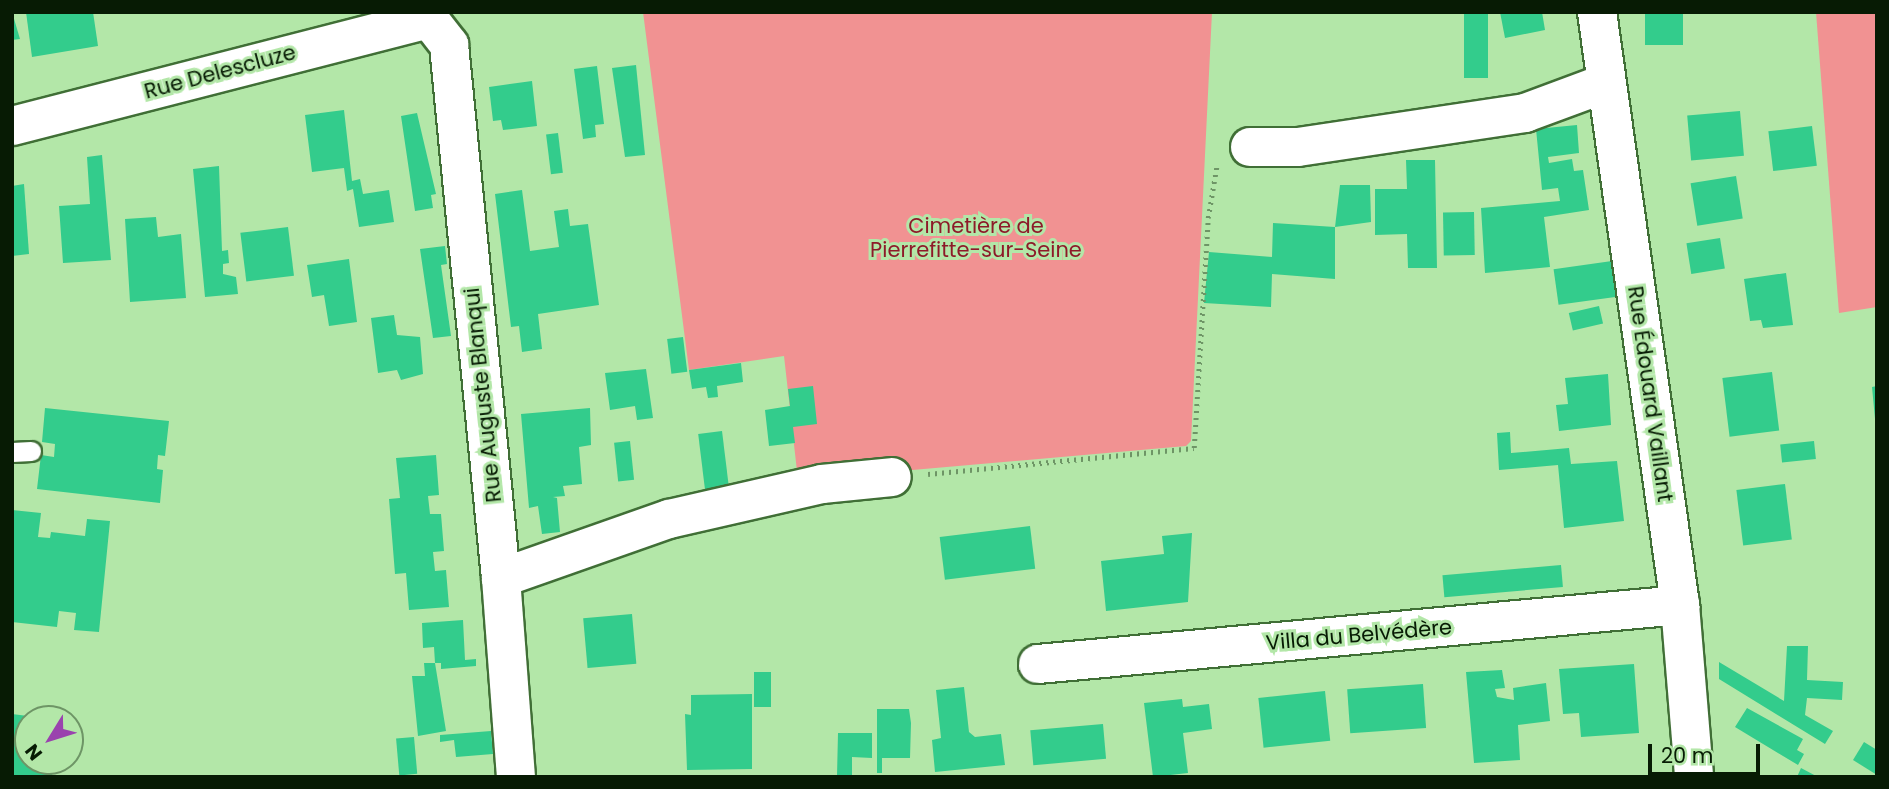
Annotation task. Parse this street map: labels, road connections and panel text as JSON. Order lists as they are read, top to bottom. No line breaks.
{"streets":{"street":["Rue Delescluze","Rue Édouard Vaillant","Rue Auguste Blanqui","Villa du Belvédère"]},"crossings":[["Rue Delescluze","Rue Auguste Blanqui"],["Rue Édouard Vaillant","Villa du Belvédère"]],"parks":["Cimetière de Pierrefitte-sur-Seine"],"scale_bar":"20 m","north":"bottom left"}
